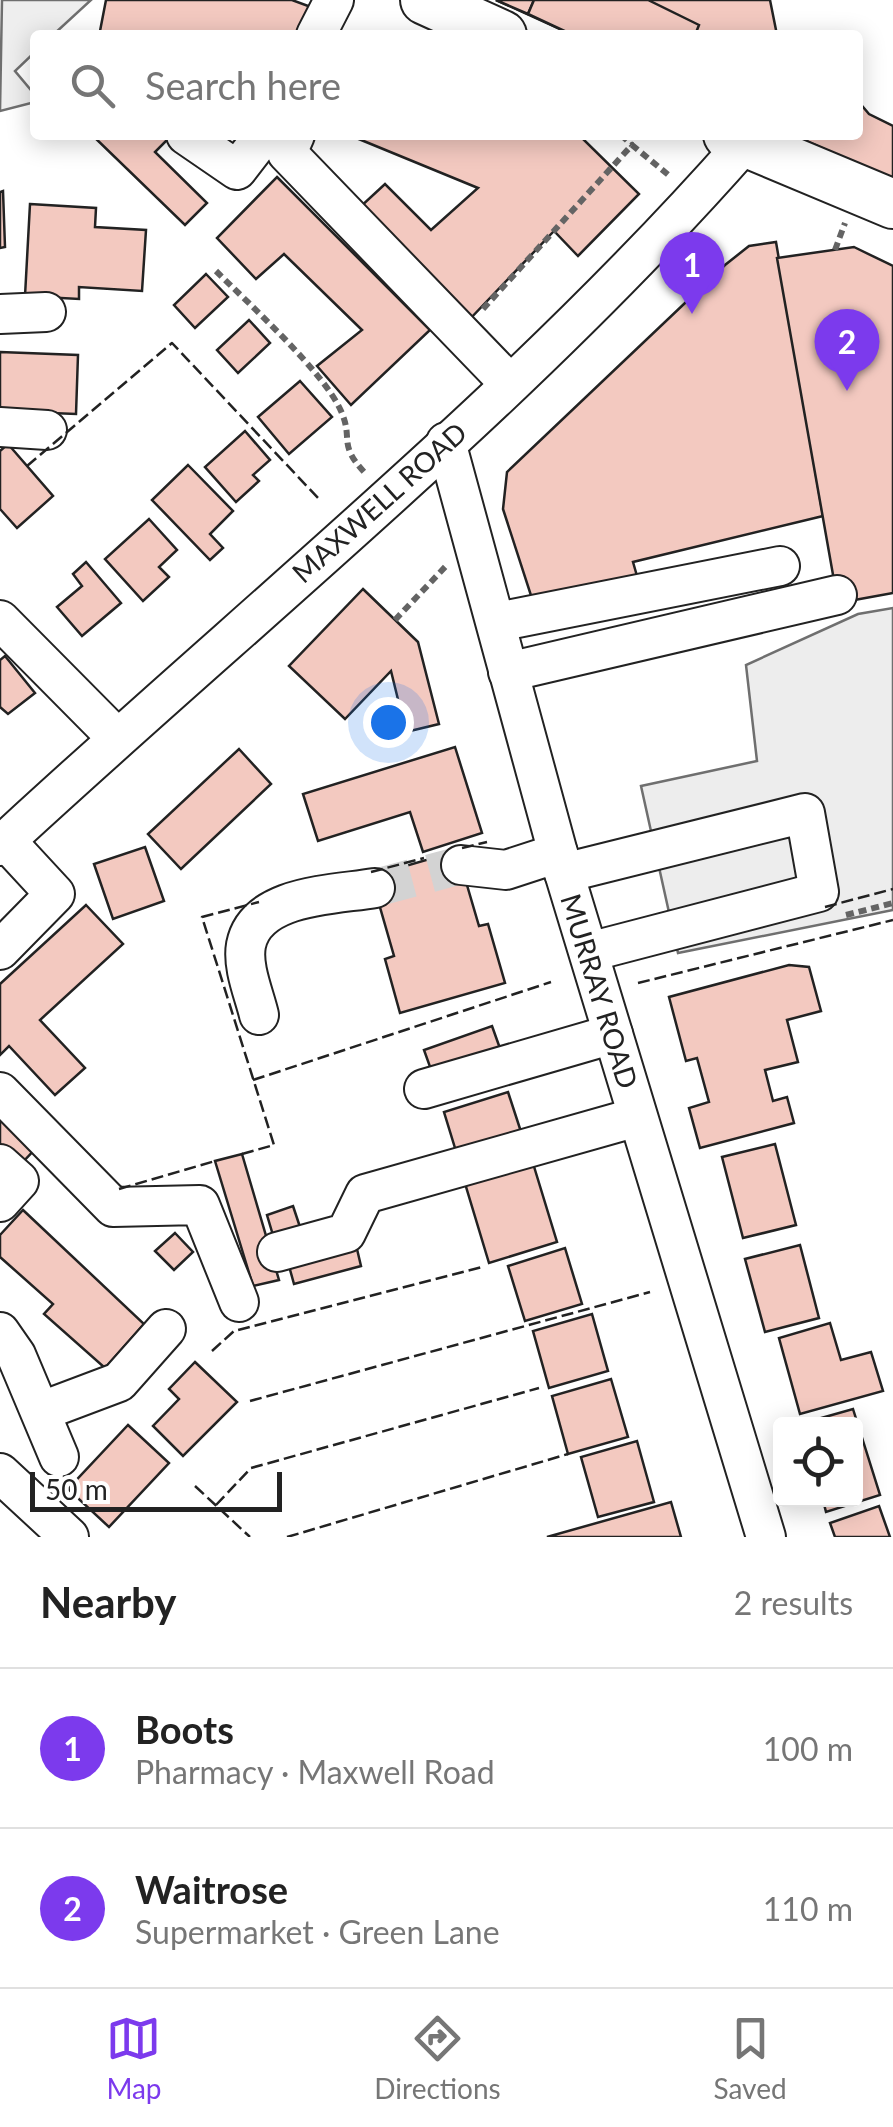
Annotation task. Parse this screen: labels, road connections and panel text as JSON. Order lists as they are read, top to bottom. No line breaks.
{"streets":{"street":["MAXWELL ROAD","MURRAY ROAD"]},"crossings":[["MAXWELL ROAD","MURRAY ROAD"]],"scale_bar":"50 m","page":{"search":"Search here","pins":["1","2"],"scale":"50 m","heading":["Nearby","2 results"],"list":[{"mark":"1","name":"Boots","note":"Pharmacy · Maxwell Road","value":"100 m"},{"mark":"2","name":"Waitrose","note":"Supermarket · Green Lane","value":"110 m"}],"nav":["Map","Directions","Saved"]}}
